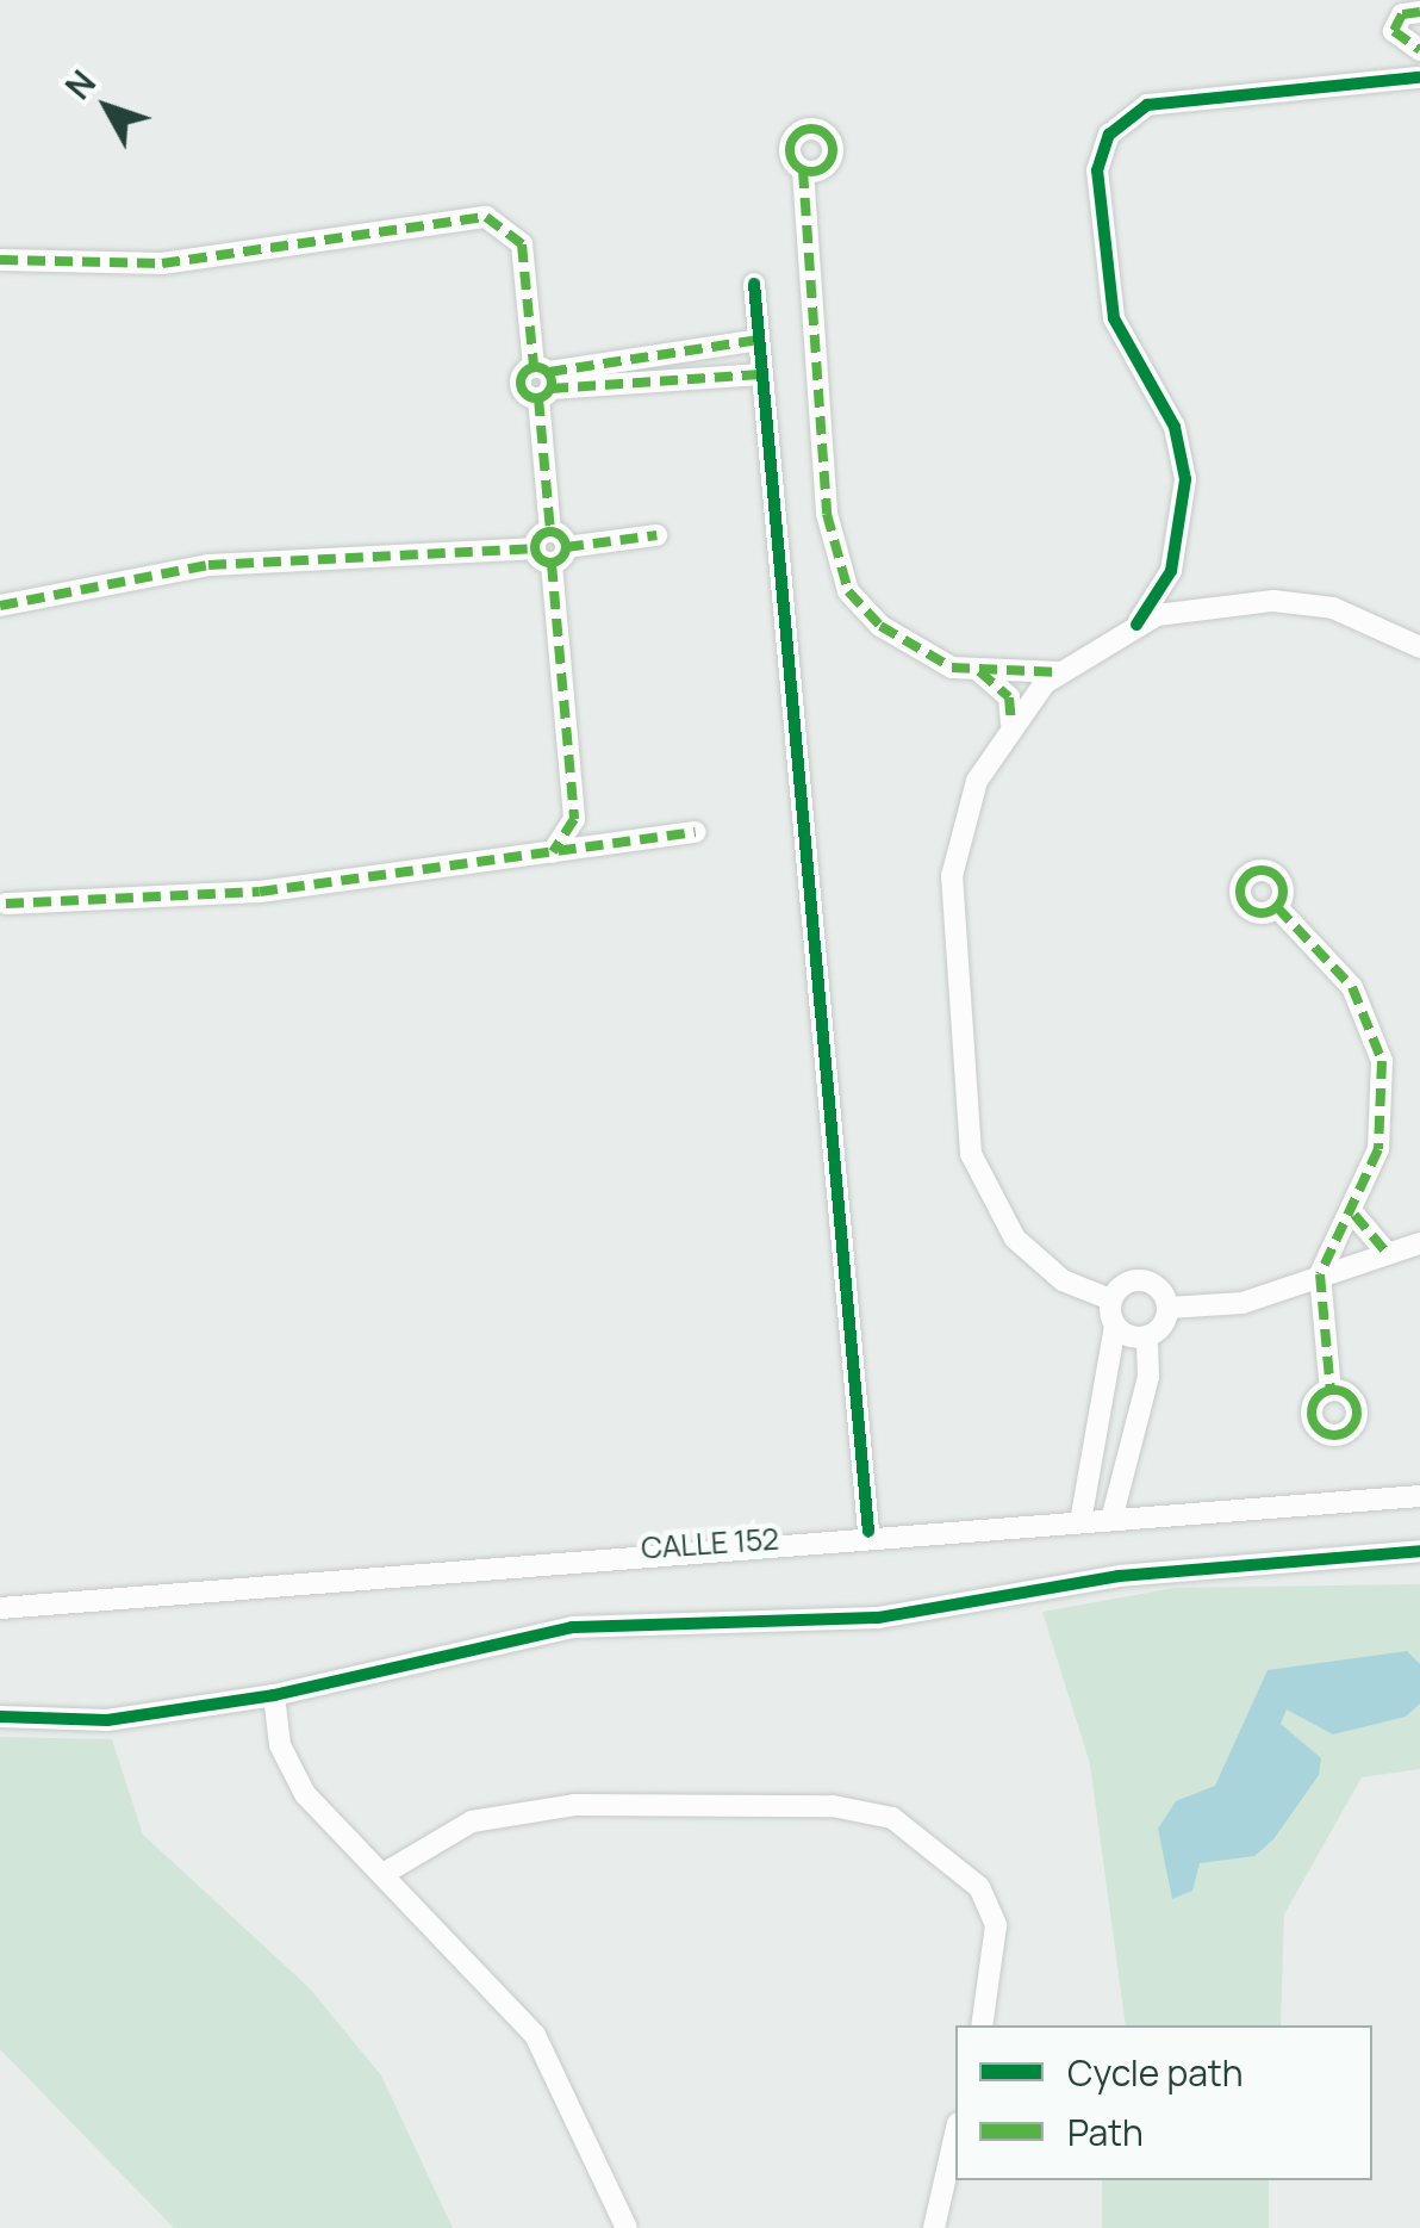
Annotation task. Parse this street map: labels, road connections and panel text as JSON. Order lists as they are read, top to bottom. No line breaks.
{"streets":{"street":["CALLE 152"]},"legend":["Cycle path","Path"],"north":"top left"}
